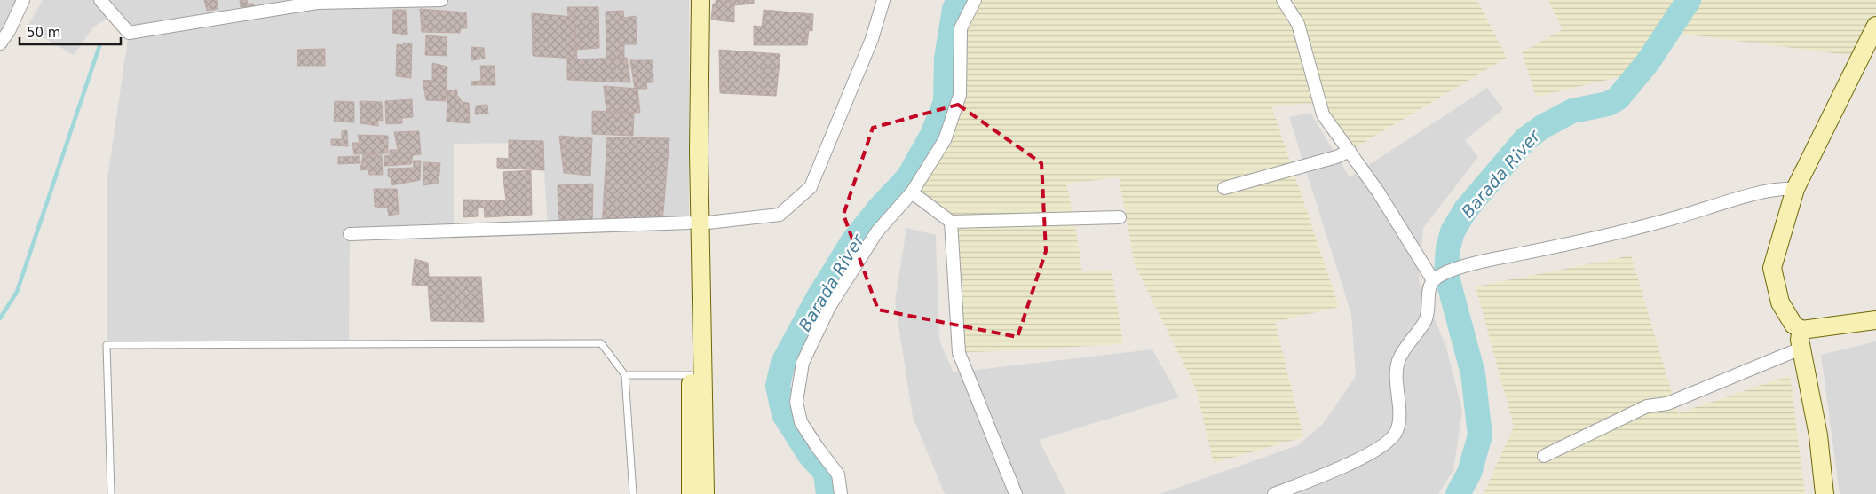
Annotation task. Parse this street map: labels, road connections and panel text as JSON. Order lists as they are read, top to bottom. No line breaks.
{"water":["Barada River"],"scale_bar":"50 m"}
